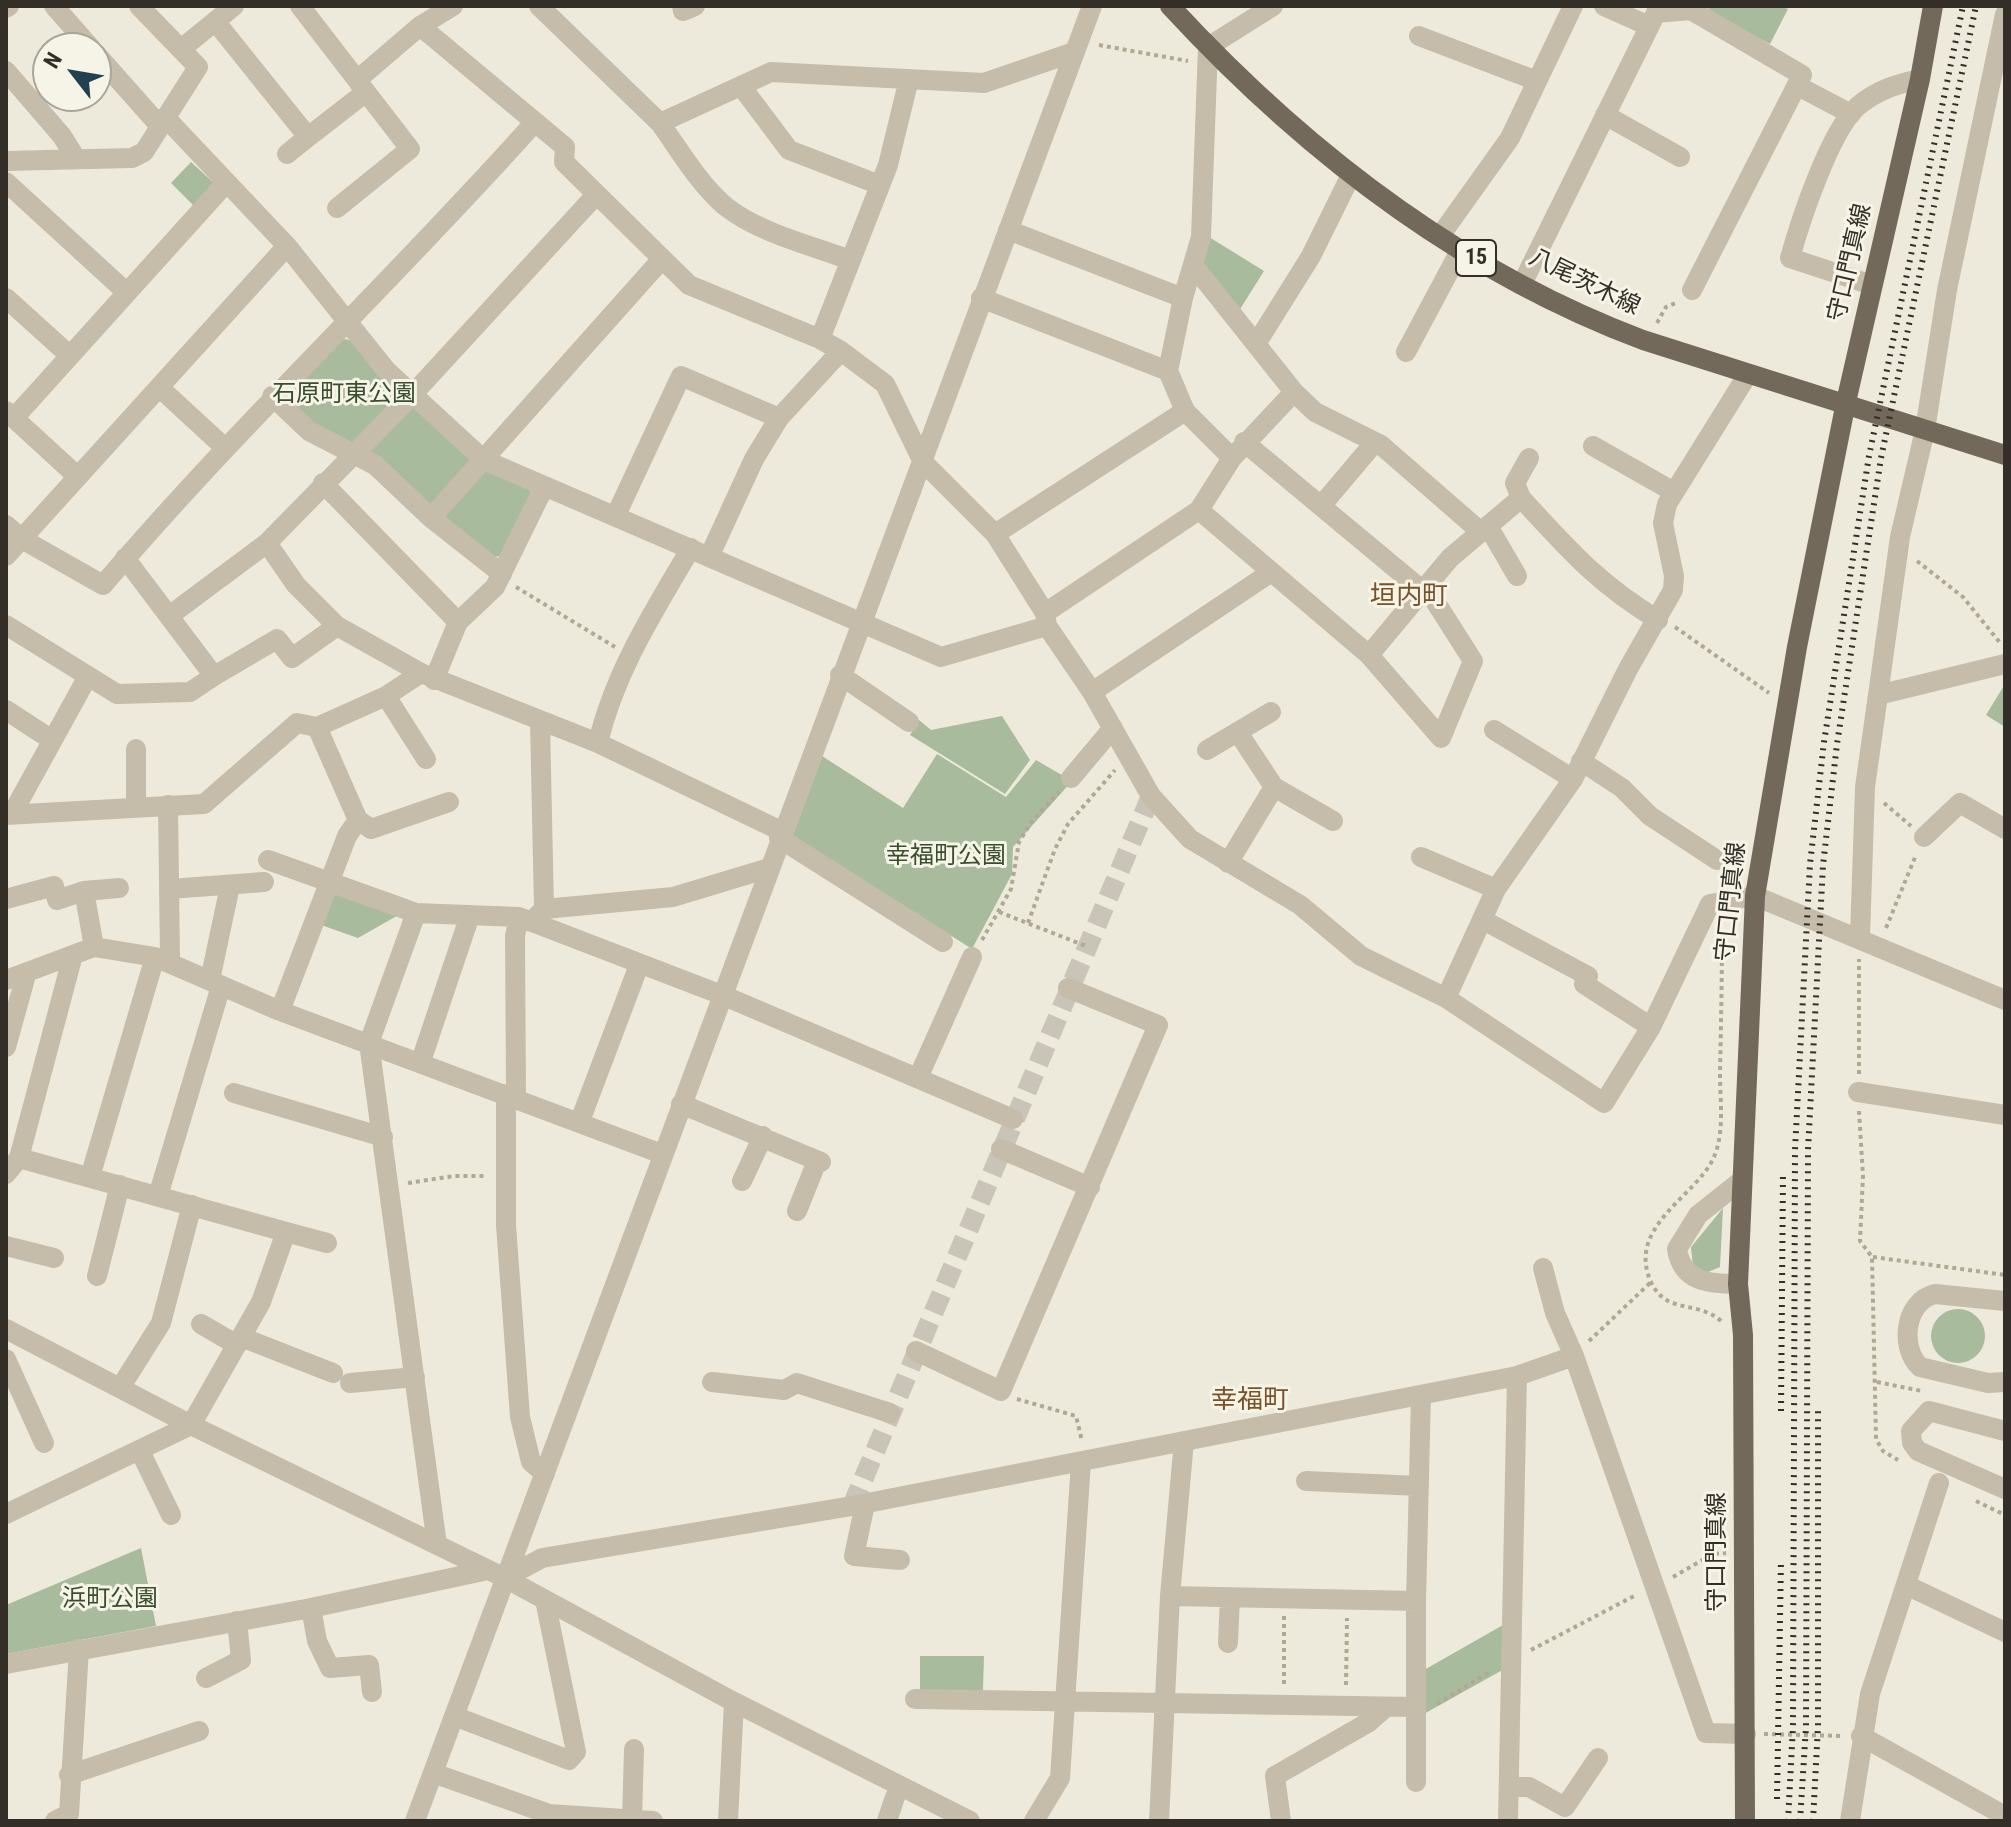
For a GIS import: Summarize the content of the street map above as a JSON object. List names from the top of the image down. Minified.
{"streets":{"main road":["15","守口門真線","八尾茨木線"]},"crossings":[["守口門真線","八尾茨木線"]],"districts":["垣内町","幸福町"],"parks":["石原町東公園","幸福町公園","浜町公園"],"north":"top left"}
